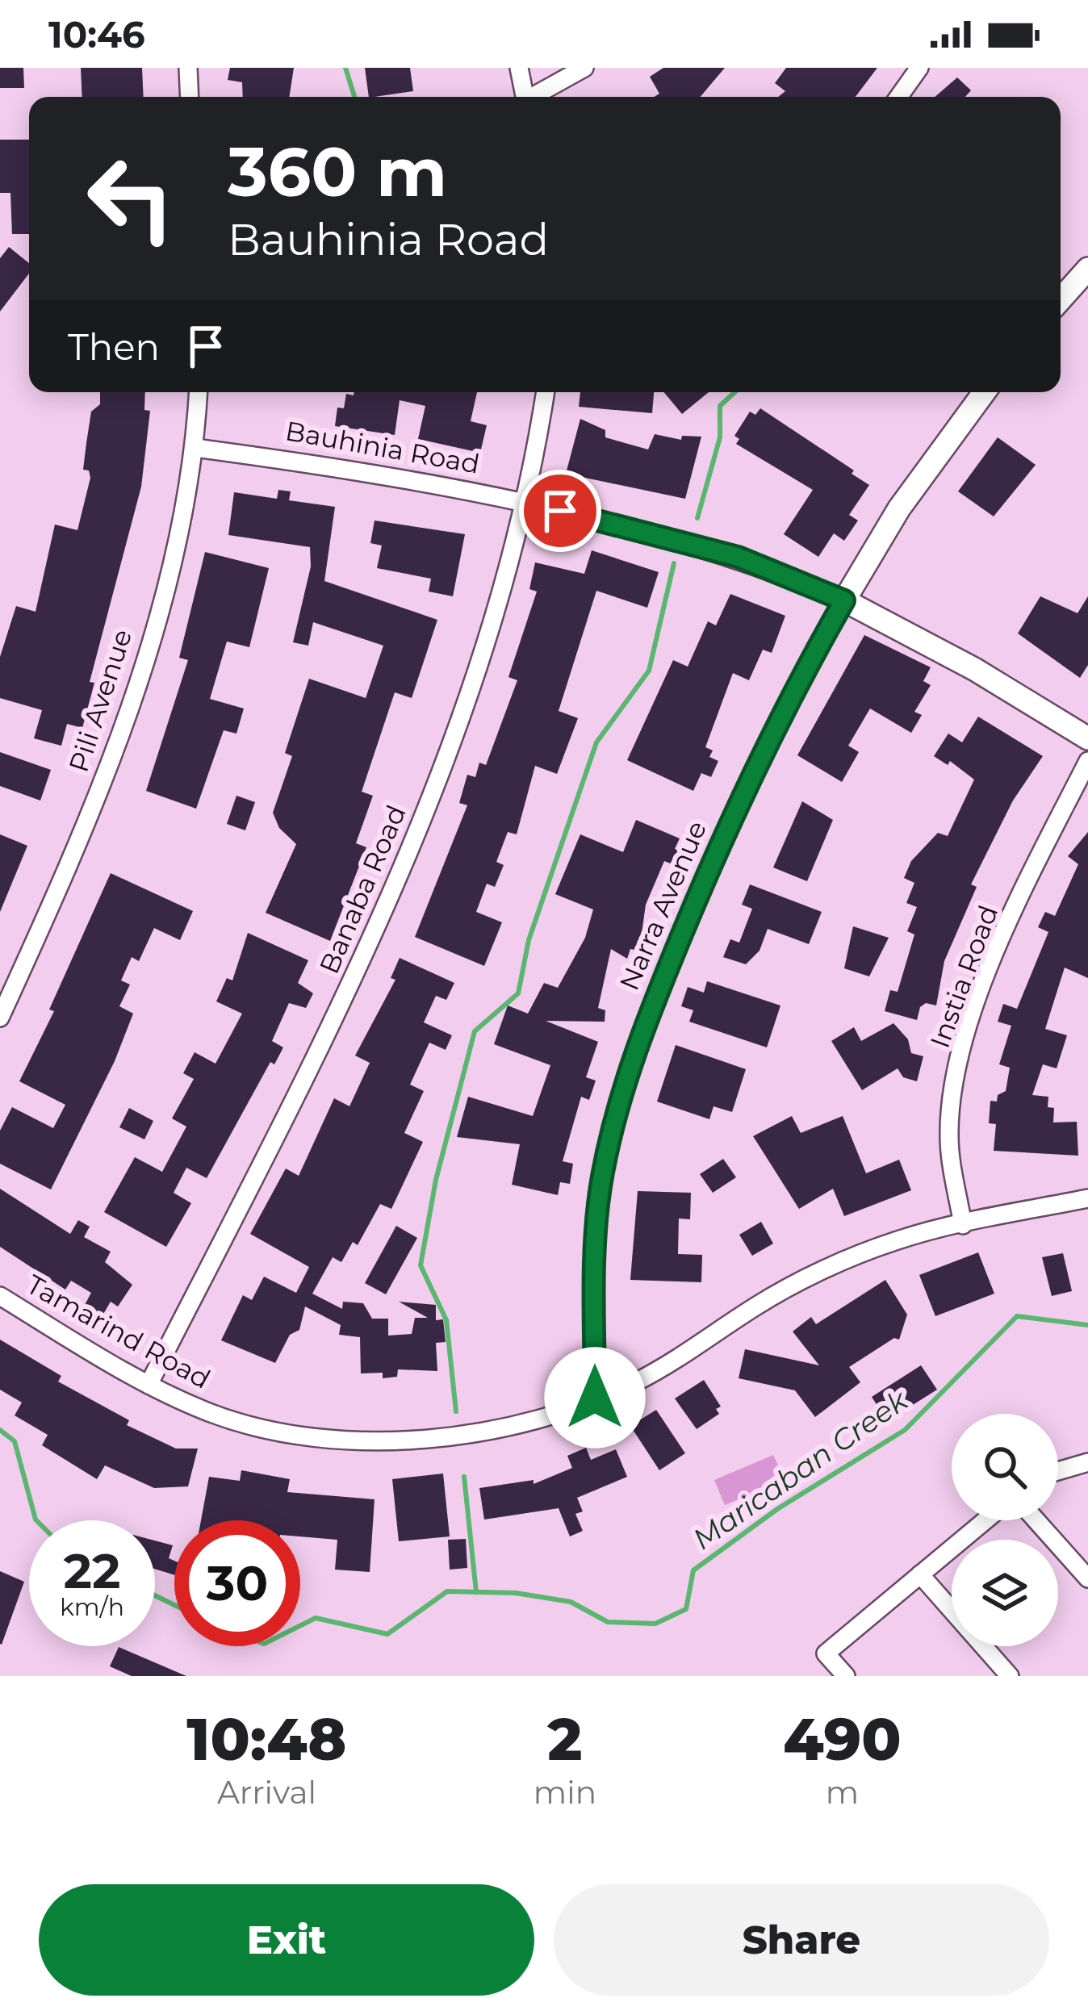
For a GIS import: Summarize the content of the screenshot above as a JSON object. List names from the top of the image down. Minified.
{"streets":{"street":["Bauhinia Road","Pili Avenue","Banaba Road","Narra Avenue","Instia Road","Tamarind Road"]},"crossings":[["Bauhinia Road","Pili Avenue"],["Bauhinia Road","Banaba Road"],["Bauhinia Road","Narra Avenue"],["Banaba Road","Tamarind Road"],["Narra Avenue","Tamarind Road"],["Instia Road","Tamarind Road"]],"water":["Maricaban Creek"],"page":{"status":"10:46","turn":["360 m","Bauhinia Road"],"then":"Then","speed":"22 km/h","limit":"30","eta":["10:48","Arrival","2","min","490","m"],"buttons":["Exit","Share"]}}
